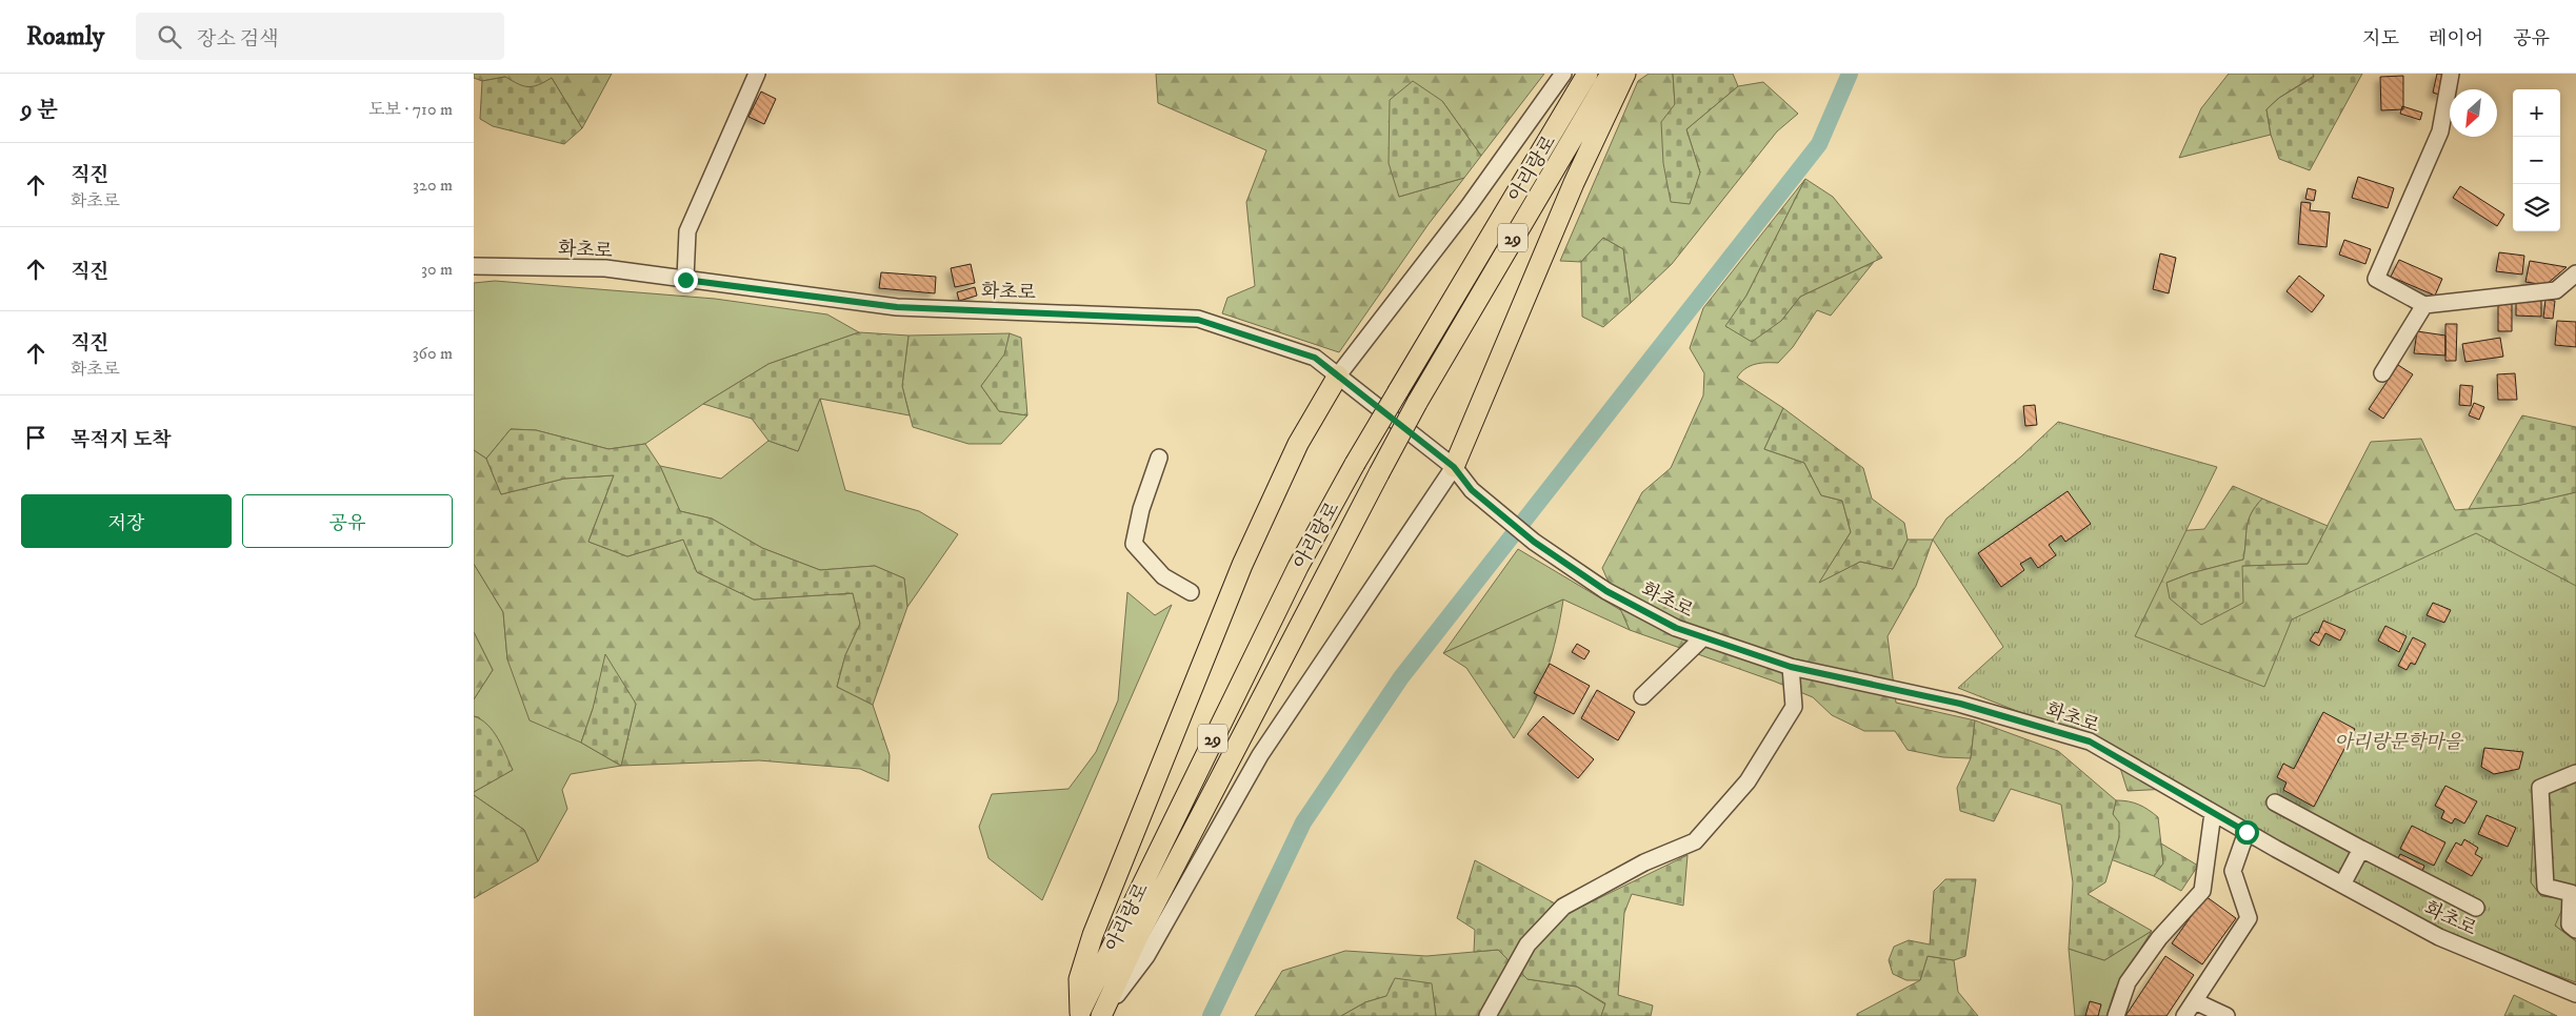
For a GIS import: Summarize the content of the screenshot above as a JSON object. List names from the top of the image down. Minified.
{"streets":{"main road":["아리랑로","29"],"street":["화초로"]},"parks":["아리랑문학마을"],"north":"bottom left","page":{"header":"Roamly","search":"장소 검색","nav":["지도","레이어","공유"],"heading":["9 분","도보 · 710 m"],"map_buttons":["+","−"],"list":[["직진","화초로","320 m"],["직진","30 m"],["직진","화초로","360 m"],"목적지 도착"],"buttons":["저장","공유"]}}
